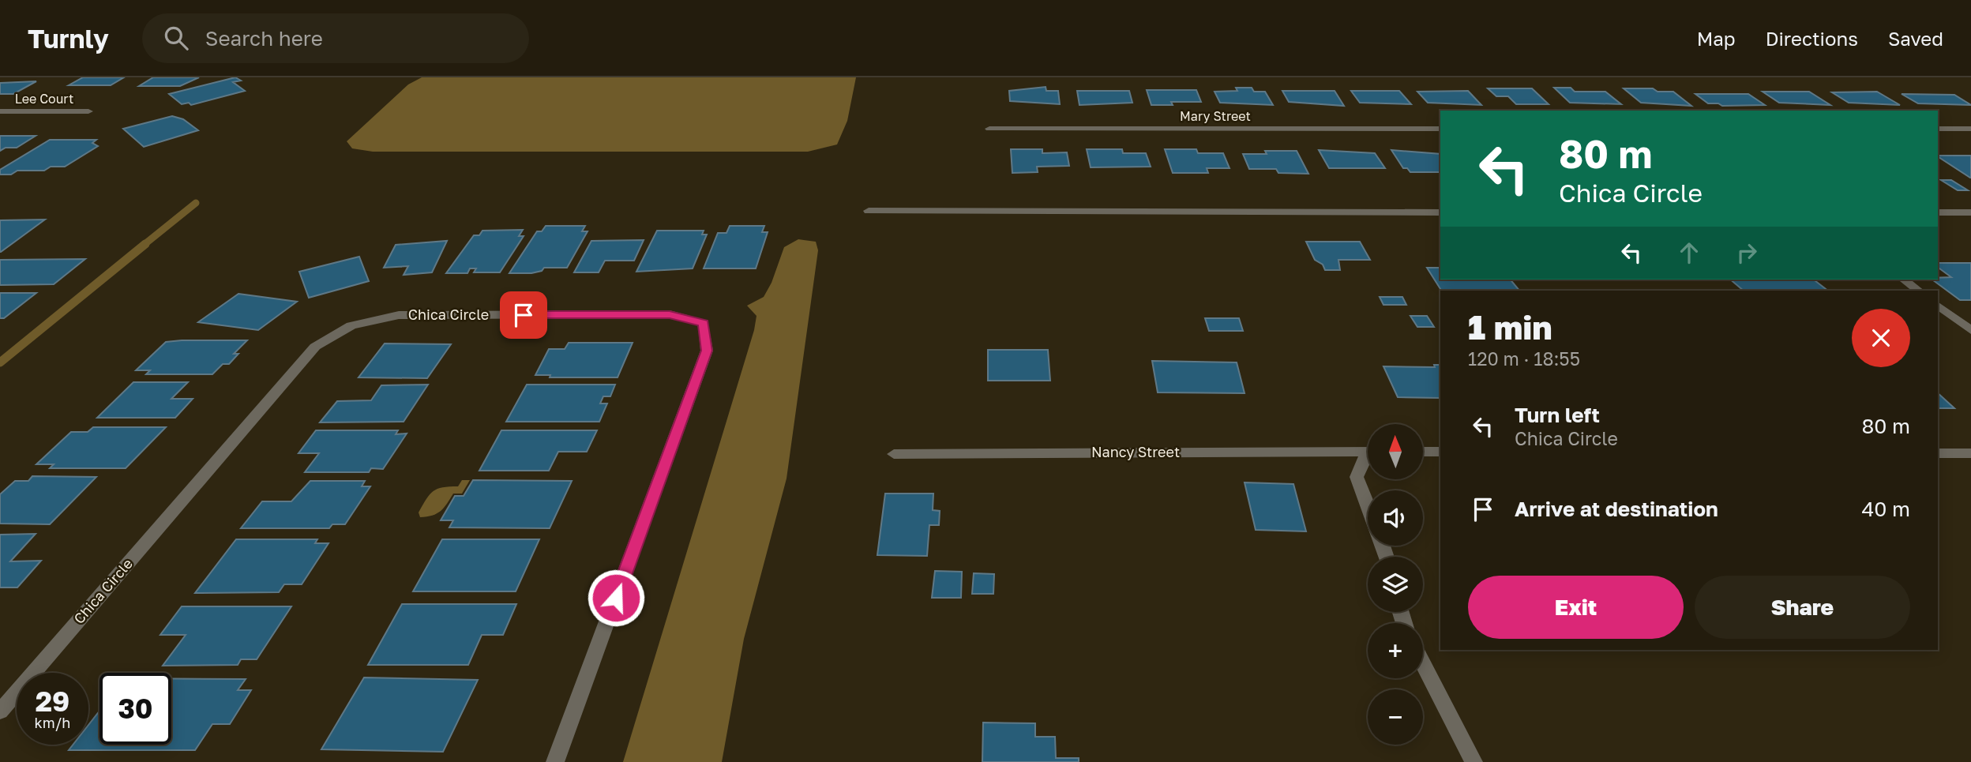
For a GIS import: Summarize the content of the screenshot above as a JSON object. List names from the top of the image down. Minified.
{"streets":{"street":["Lee Court","Mary Street","Chica Circle","Nancy Street"]},"north":"top","page":{"header":"Turnly","search":"Search here","nav":["Map","Directions","Saved"],"turn":["80 m","Chica Circle"],"heading":["1 min","120 m · 18:55"],"list":[{"name":"Turn left","note":"Chica Circle","value":"80 m"},{"name":"Arrive at destination","value":"40 m"}],"map_buttons":["+","−"],"buttons":["Exit","Share"],"speed":"29 km/h","limit":"30"}}
